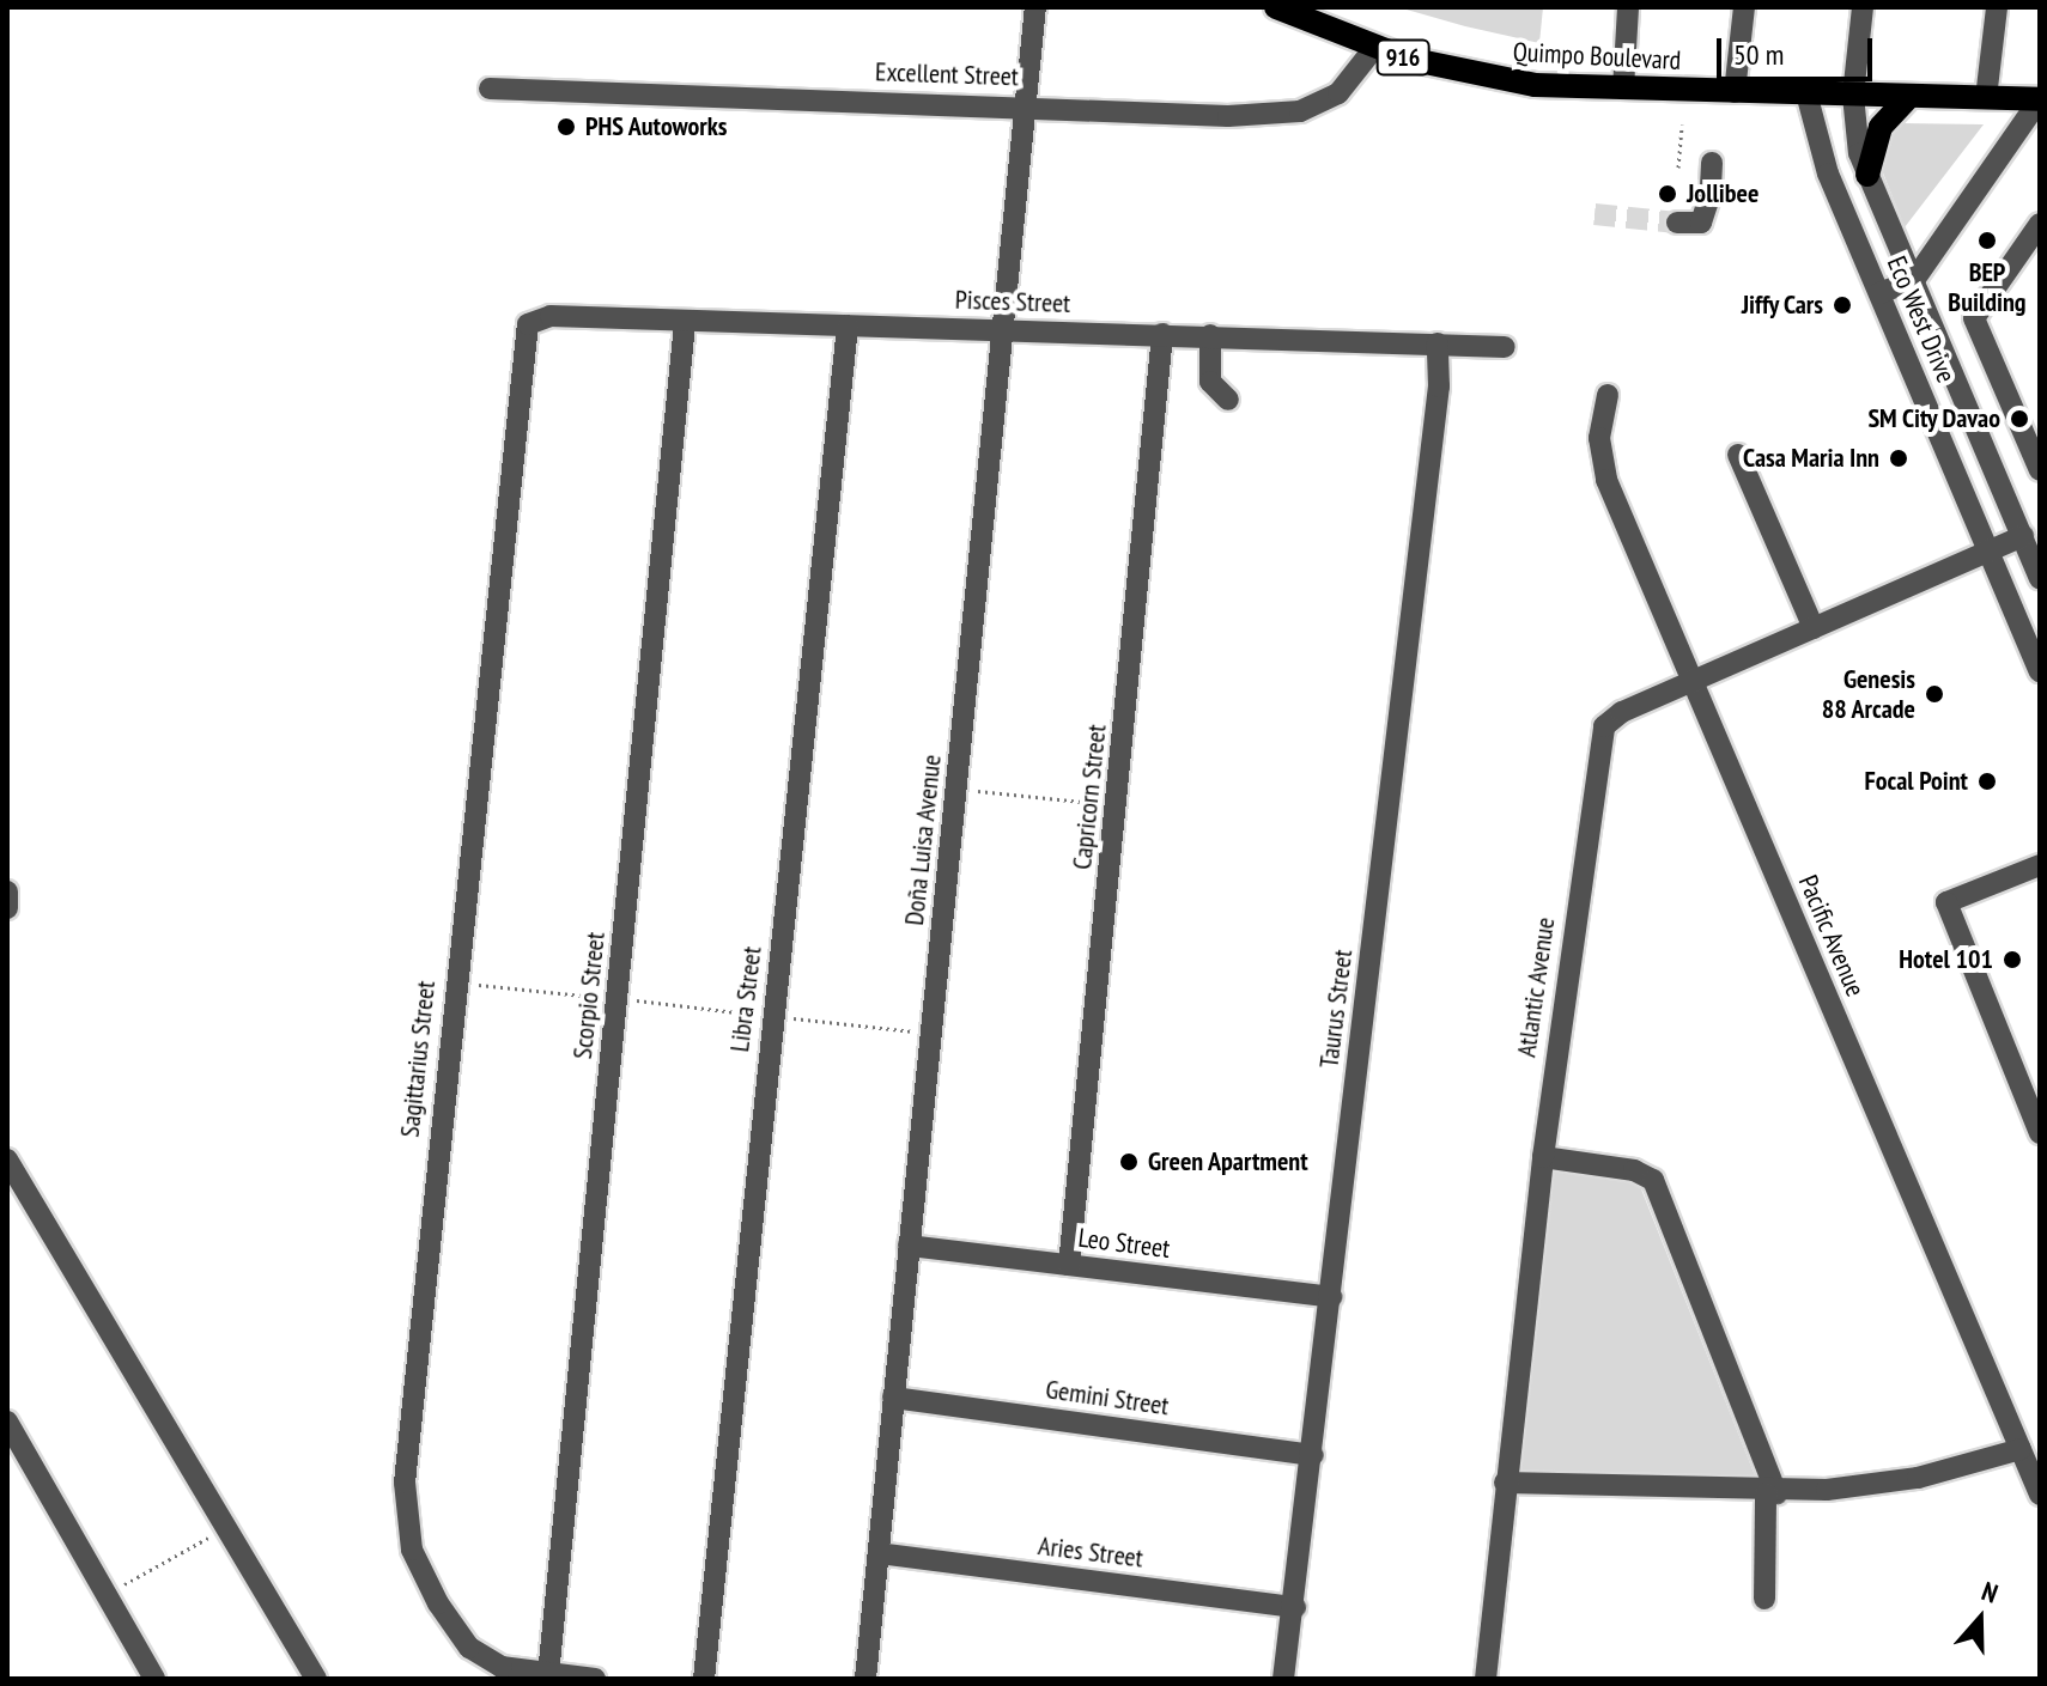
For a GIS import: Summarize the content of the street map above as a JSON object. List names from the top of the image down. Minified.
{"streets":{"main road":["Quimpo Boulevard","916"],"street":["Excellent Street","Pisces Street","Eco West Drive","Capricorn Street","Doña Luisa Avenue","Pacific Avenue","Atlantic Avenue","Scorpio Street","Libra Street","Taurus Street","Sagittarius Street","Leo Street","Gemini Street","Aries Street"]},"crossings":[["Quimpo Boulevard","Excellent Street"],["Quimpo Boulevard","Eco West Drive"],["Excellent Street","Doña Luisa Avenue"],["Pisces Street","Capricorn Street"],["Pisces Street","Doña Luisa Avenue"],["Pisces Street","Scorpio Street"],["Pisces Street","Libra Street"],["Pisces Street","Taurus Street"],["Pisces Street","Sagittarius Street"],["Eco West Drive","Atlantic Avenue"],["Capricorn Street","Leo Street"],["Doña Luisa Avenue","Leo Street"],["Doña Luisa Avenue","Gemini Street"],["Doña Luisa Avenue","Aries Street"],["Pacific Avenue","Atlantic Avenue"],["Scorpio Street","Sagittarius Street"],["Taurus Street","Leo Street"],["Taurus Street","Gemini Street"],["Taurus Street","Aries Street"]],"places":["PHS Autoworks","Jollibee","BEP Building","Jiffy Cars","SM City Davao","Casa Maria Inn","Genesis 88 Arcade","Focal Point","Hotel 101","Green Apartment"],"scale_bar":"50 m","north":"top"}
